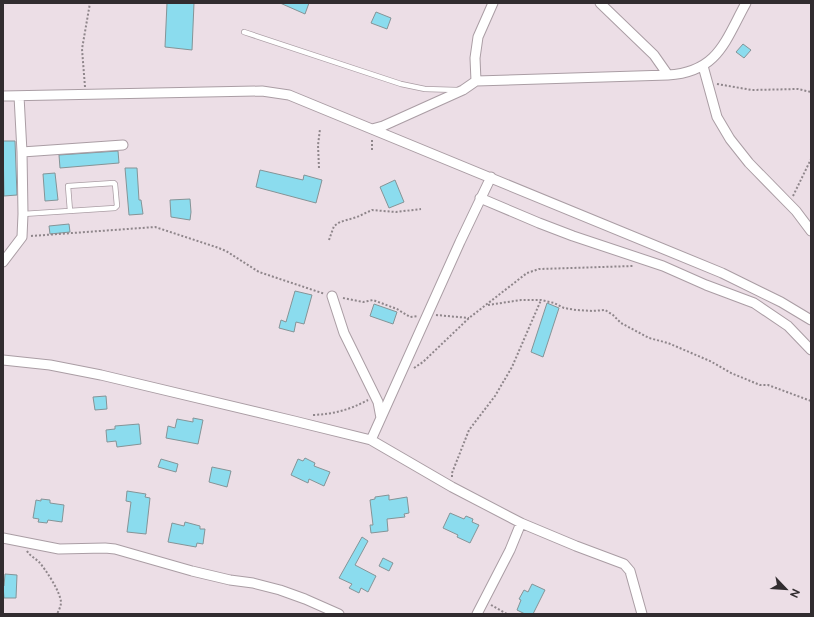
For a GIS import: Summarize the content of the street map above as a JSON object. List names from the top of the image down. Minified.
{"north":"bottom right"}
